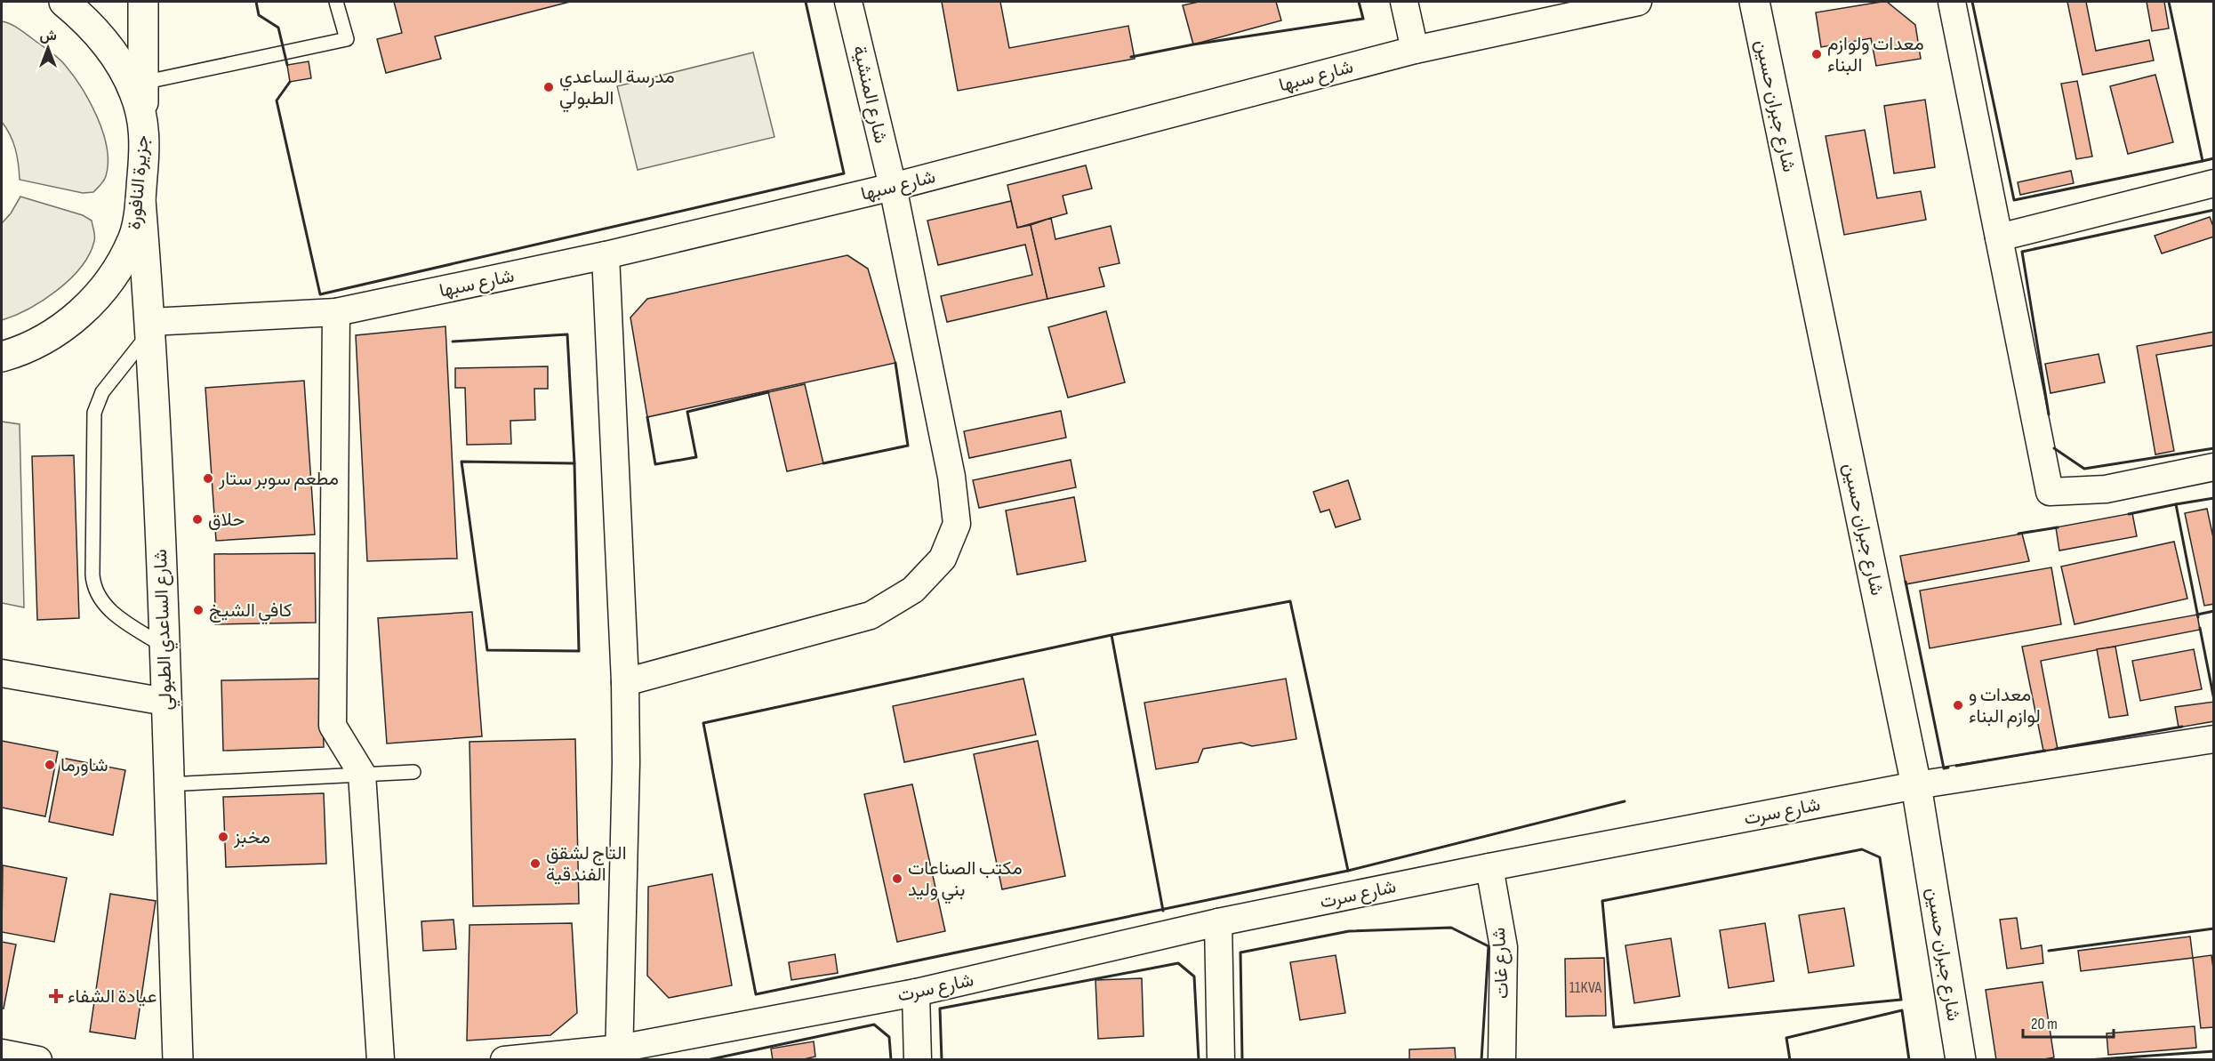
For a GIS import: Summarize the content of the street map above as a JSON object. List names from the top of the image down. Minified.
{"streets":{"main road":["شارع جبران حسين","جزيرة النافورة","شارع الساعدي الطبولي"],"street":["شارع سبها","شارع المنشية","شارع سرت","شارع غات"]},"crossings":[["شارع سبها","شارع المنشية"],["شارع سبها","شارع الساعدي الطبولي"],["شارع جبران حسين","شارع سرت"],["جزيرة النافورة","شارع الساعدي الطبولي"],["شارع سرت","شارع غات"]],"places":{"other":["معدات ولوازم البناء","مدرسة الساعدي الطبولي","مطعم سوبر ستار","حلاق","كافي الشيخ","معدات و لوازم البناء","شاورما","مخبز","التاج لشقق الفندقية","مكتب الصناعات بني وليد"],"health":["عيادة الشفاء"]},"house_numbers":["11KVA"],"scale_bar":"20 m","north":"top"}
